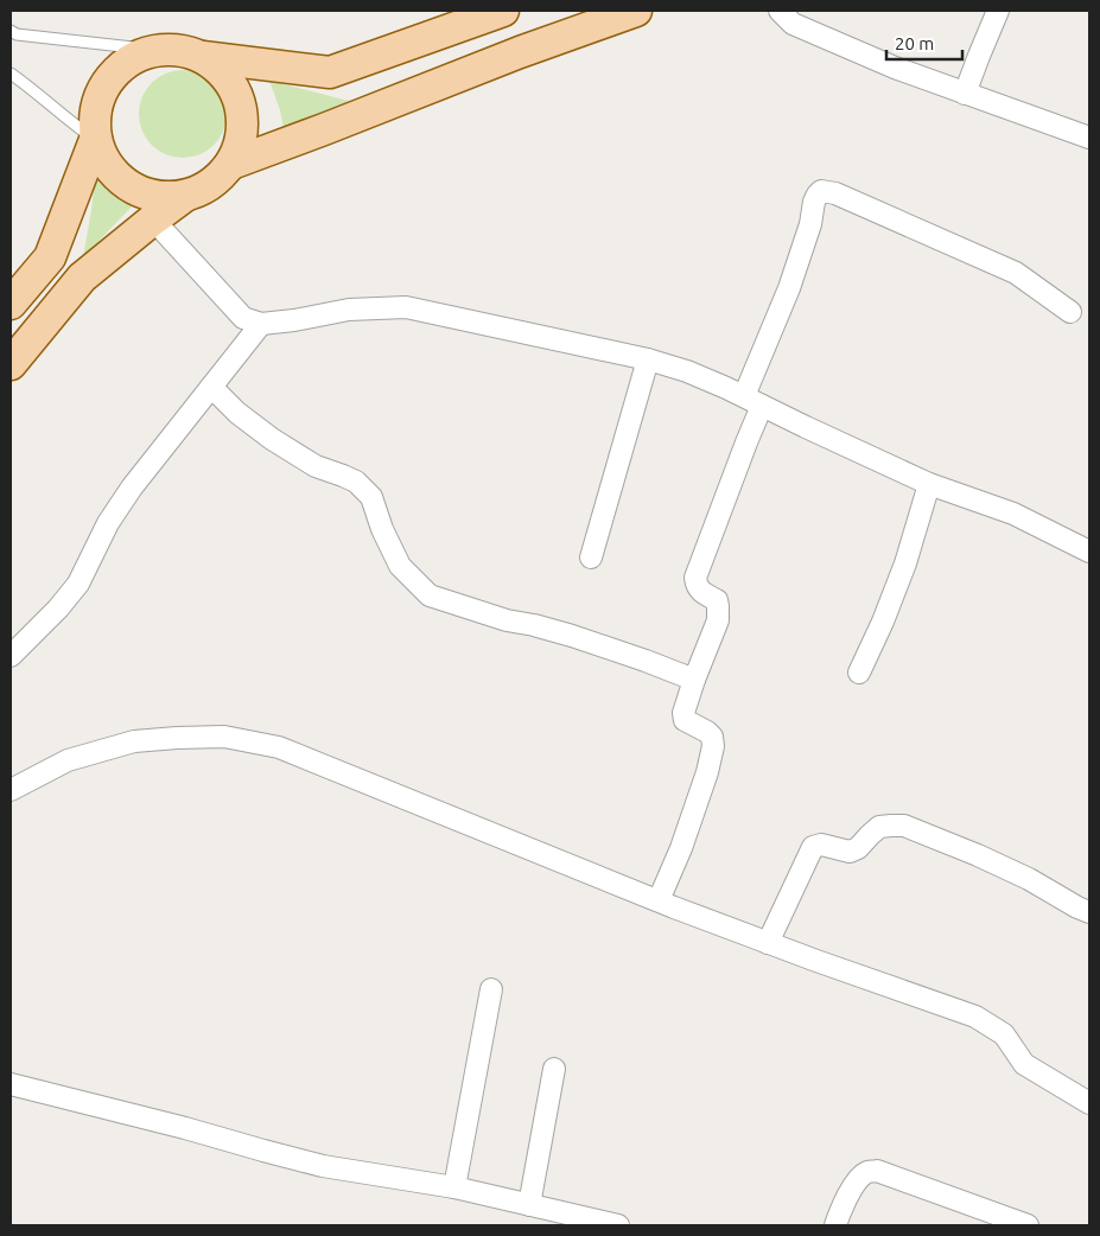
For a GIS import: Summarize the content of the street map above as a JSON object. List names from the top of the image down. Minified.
{"scale_bar":"20 m"}
